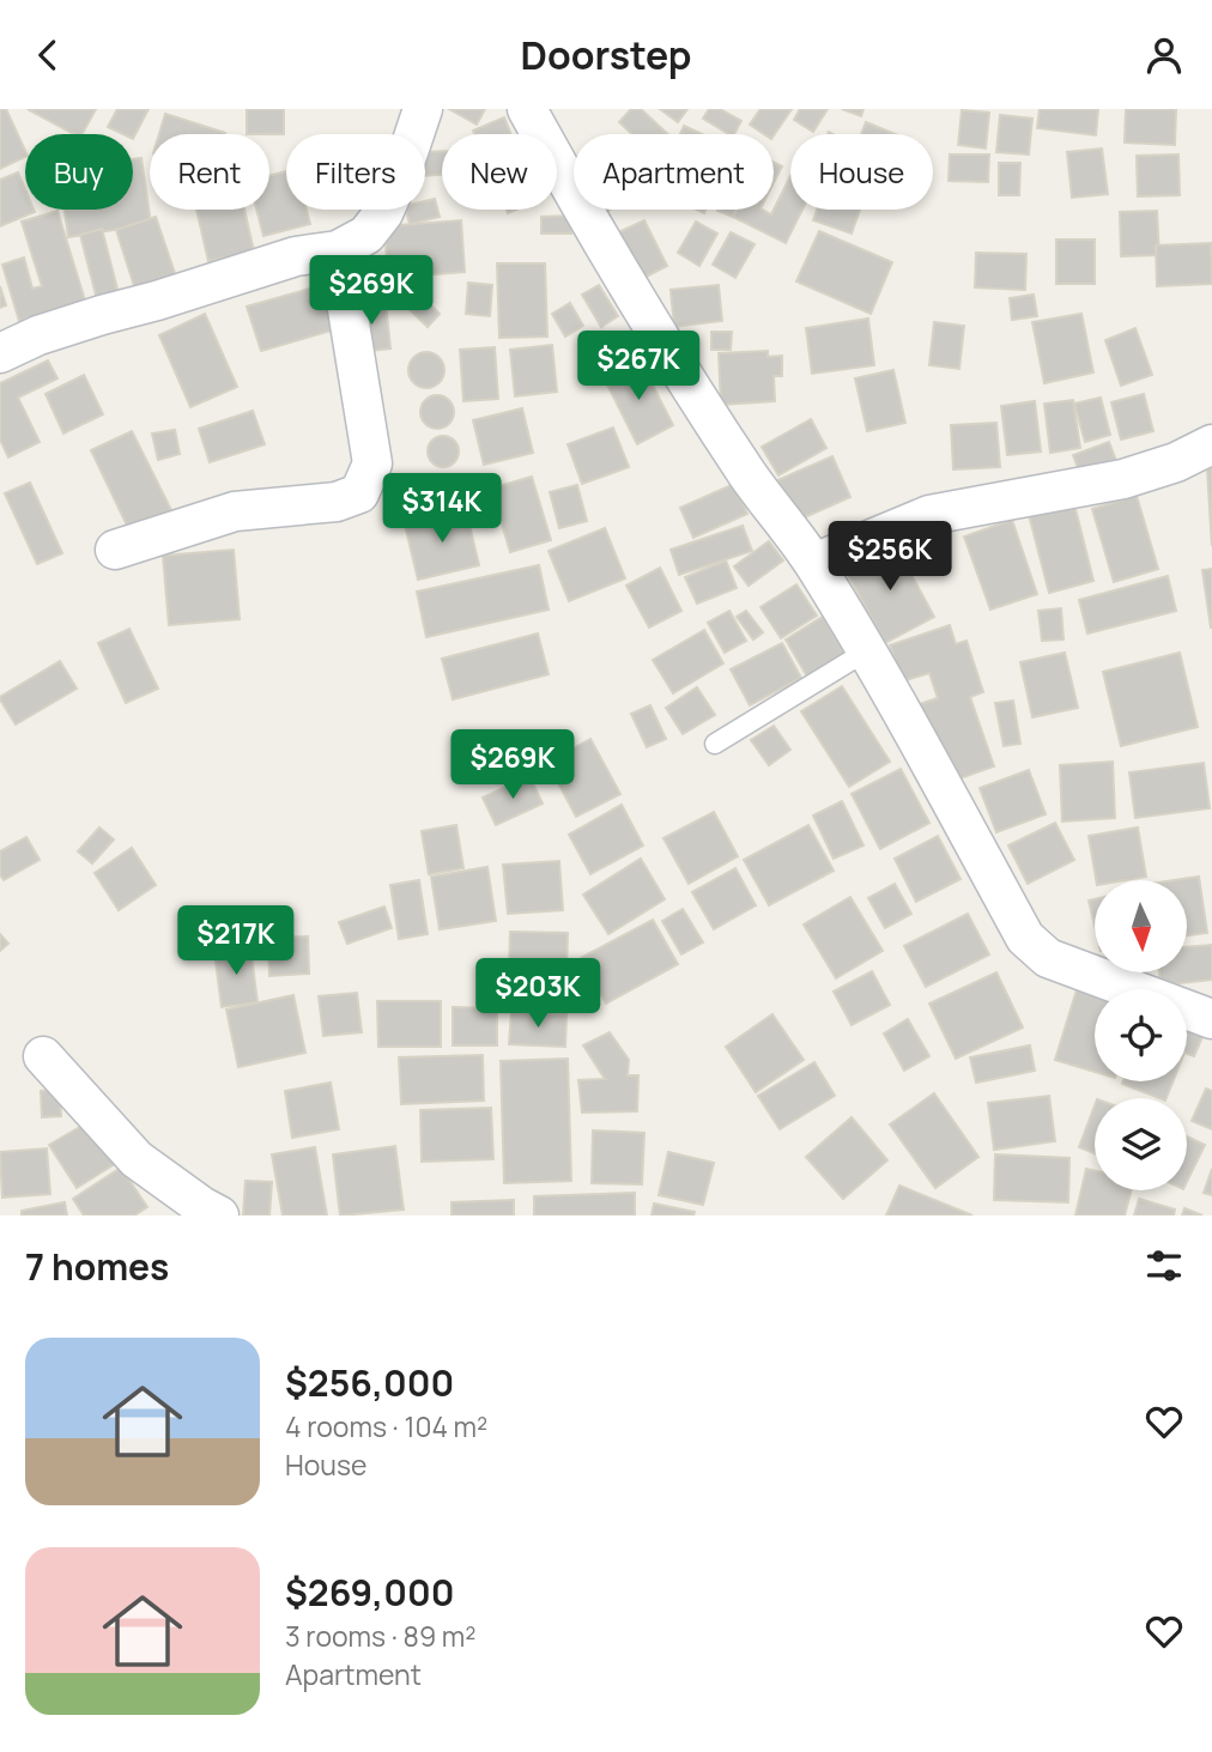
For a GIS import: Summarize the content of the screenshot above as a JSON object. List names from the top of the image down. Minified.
{"north":"bottom","page":{"header":"Doorstep","chip":["Buy","Rent","Filters","New","Apartment","House"],"price":["$269K","$267K","$314K","$256K","$269K","$217K","$203K"],"heading":"7 homes","list":[{"name":"$256,000","note":"4 rooms · 104 m² · House"},{"name":"$269,000","note":"3 rooms · 89 m² · Apartment"}]}}
